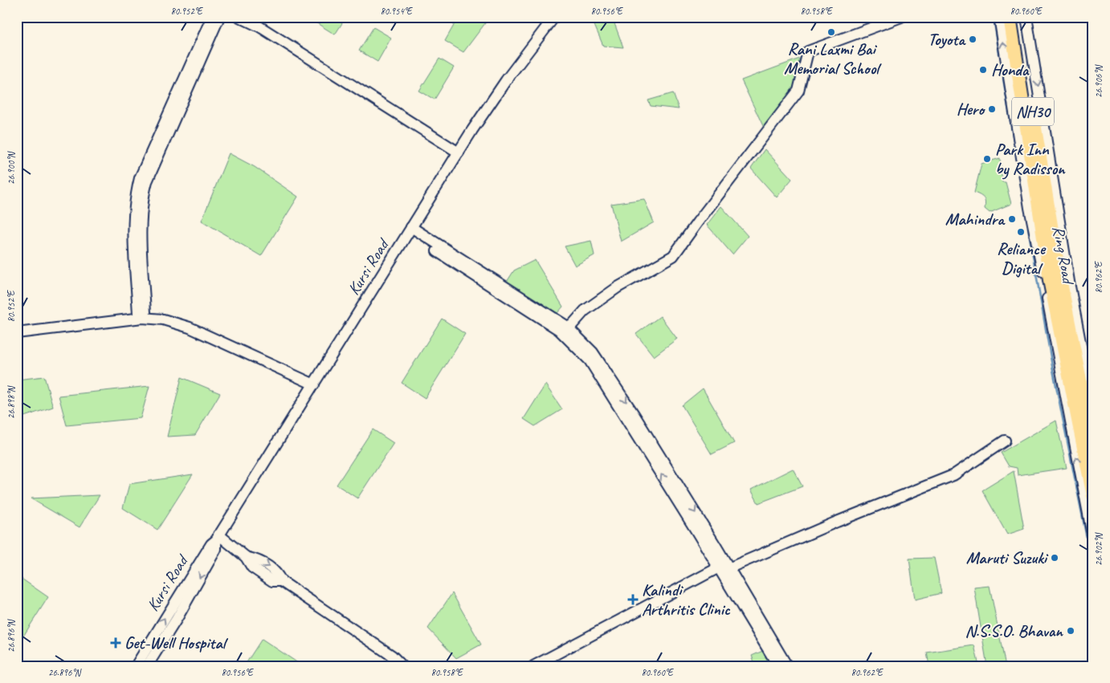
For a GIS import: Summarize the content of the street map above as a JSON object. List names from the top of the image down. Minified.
{"streets":{"highway":["NH30","Ring Road"],"street":["Kursi Road"]},"places":{"other":["Rani Laxmi Bai Memorial School","Toyota","Honda","Hero","Park Inn by Radisson","Mahindra","Reliance Digital","Maruti Suzuki","N.S.S.O. Bhavan"],"health":["Kalindi Arthritis Clinic","Get-Well Hospital"]},"coordinates":["80.952°E","80.954°E","80.956°E","80.958°E","80.960°E","26.906°N","26.900°N","80.962°E","26.898°N","26.902°N","26.896°N"]}
